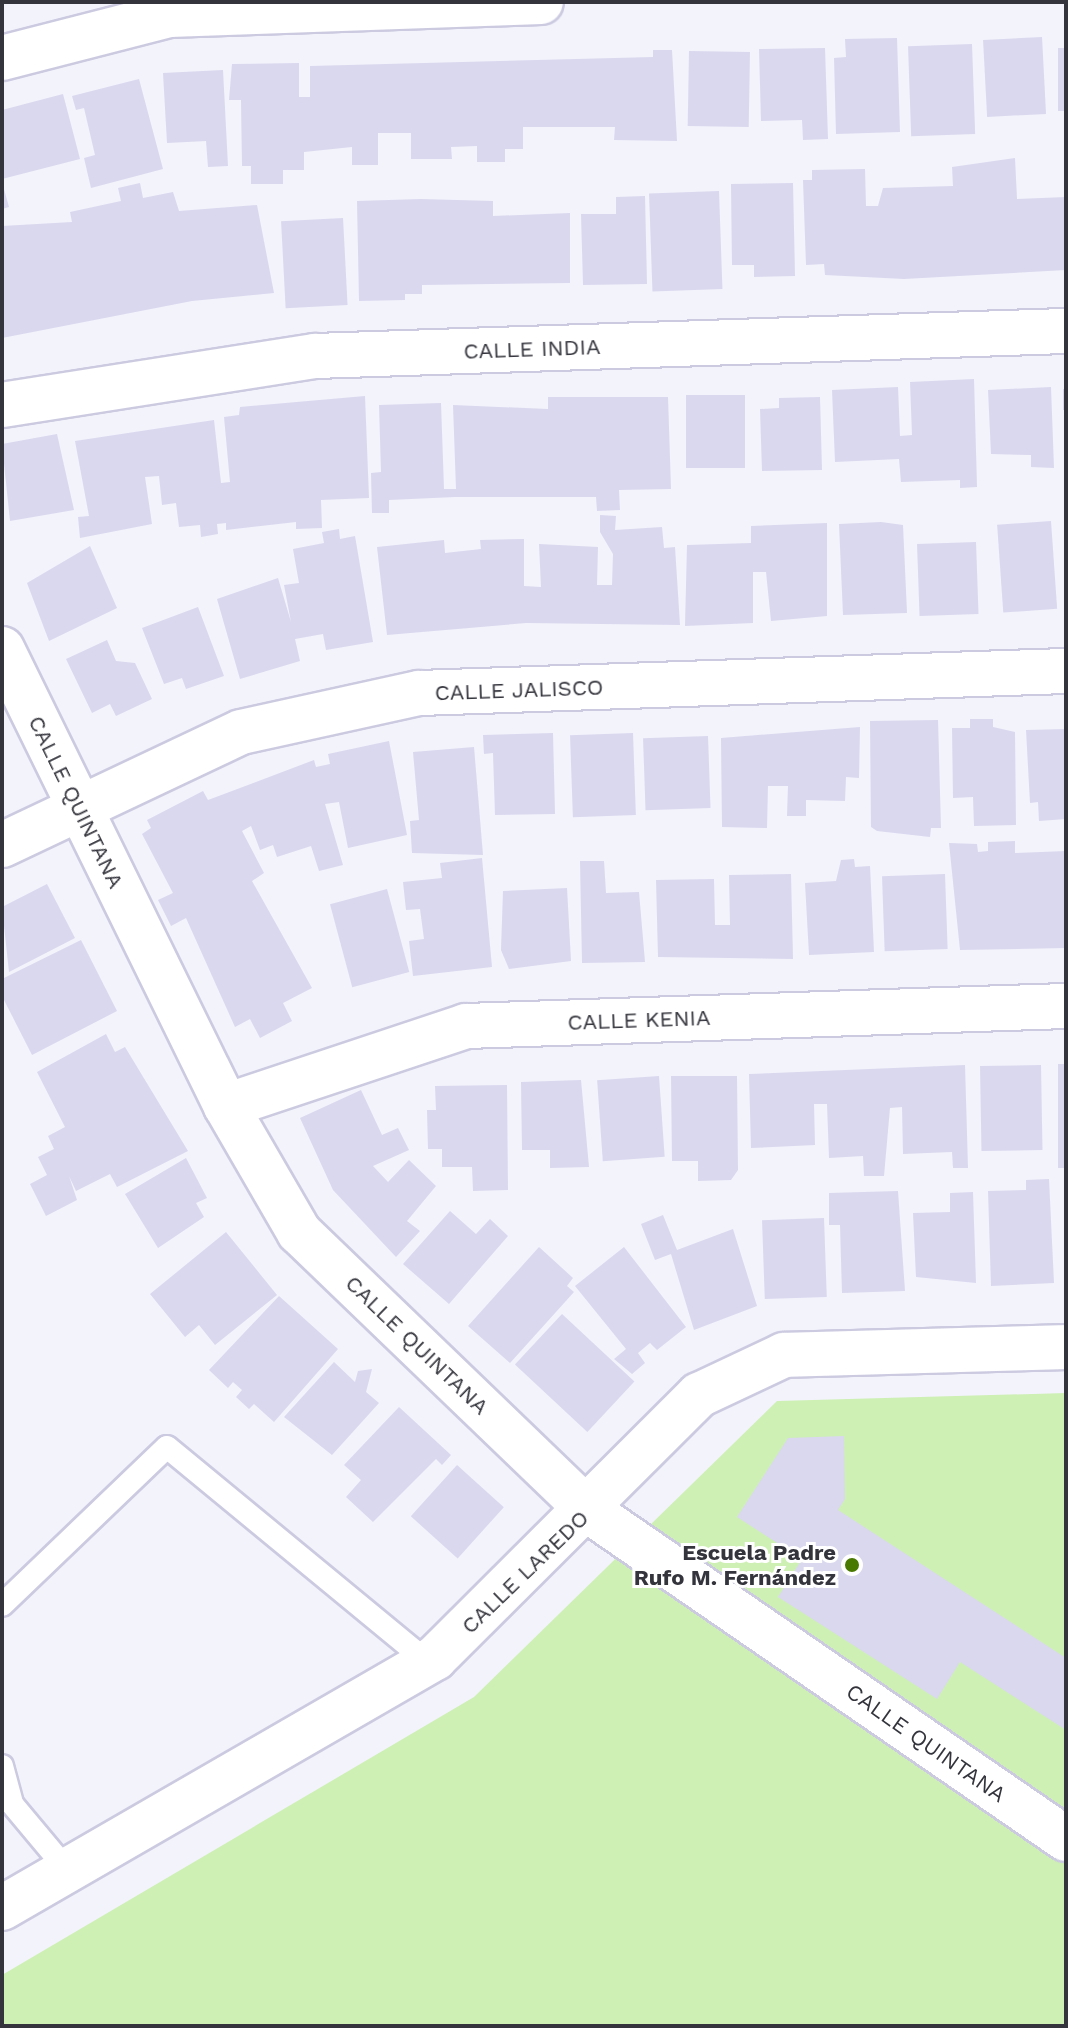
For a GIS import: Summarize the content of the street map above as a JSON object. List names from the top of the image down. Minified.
{"streets":{"street":["CALLE INDIA","CALLE JALISCO","CALLE QUINTANA","CALLE KENIA","CALLE LAREDO"]},"crossings":[["CALLE JALISCO","CALLE QUINTANA"],["CALLE QUINTANA","CALLE KENIA"],["CALLE QUINTANA","CALLE LAREDO"]],"places":["Escuela Padre Rufo M. Fernández"]}
